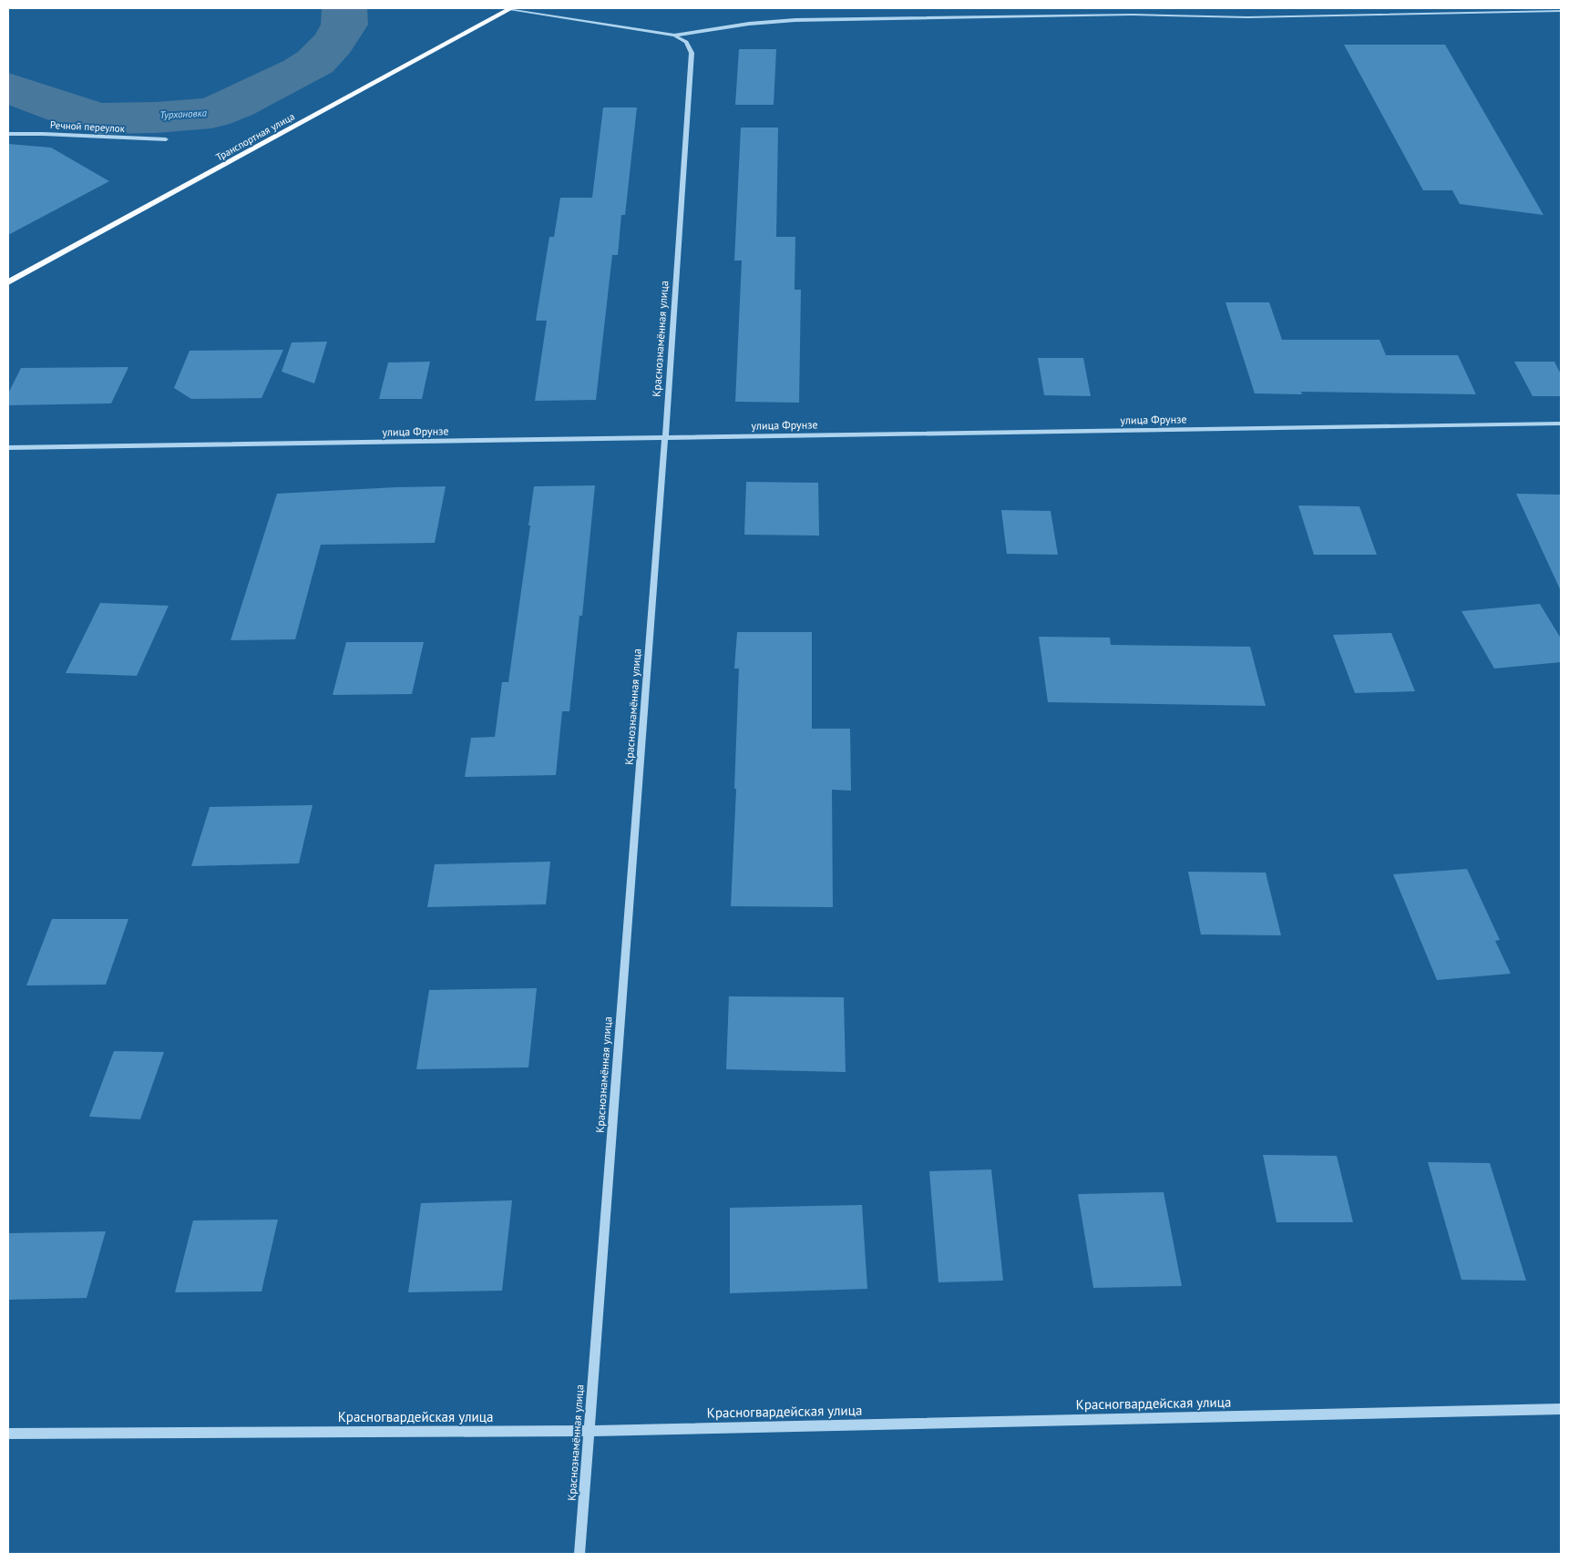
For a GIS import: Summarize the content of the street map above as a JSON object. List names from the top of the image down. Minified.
{"streets":{"main road":["Транспортная улица"],"street":["Речной переулок","Краснознамённая улица","улица Фрунзе","Красногвардейская улица"]},"crossings":[["Краснознамённая улица","улица Фрунзе"],["Краснознамённая улица","Красногвардейская улица"]],"water":["Турхановка"]}
